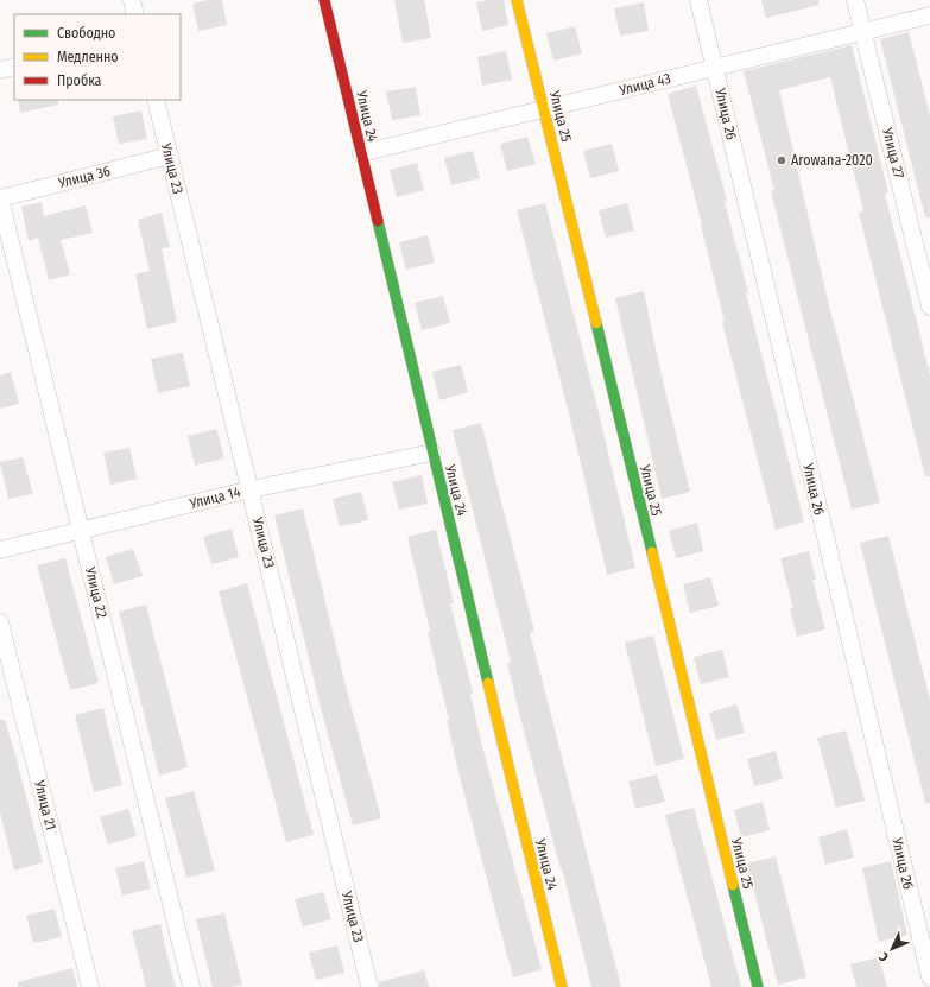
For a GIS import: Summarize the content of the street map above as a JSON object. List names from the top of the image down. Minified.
{"streets":{"street":["Улица 43","Улица 26","Улица 24","Улица 25","Улица 27","Улица 23","Улица 36","Улица 14","Улица 22","Улица 21"]},"crossings":[["Улица 43","Улица 26"],["Улица 43","Улица 24"],["Улица 43","Улица 25"],["Улица 43","Улица 27"],["Улица 24","Улица 14"],["Улица 23","Улица 36"],["Улица 23","Улица 14"],["Улица 36","Улица 22"],["Улица 14","Улица 22"]],"places":["Arowana-2020"],"legend":["Свободно","Медленно","Пробка"],"north":"bottom left"}
